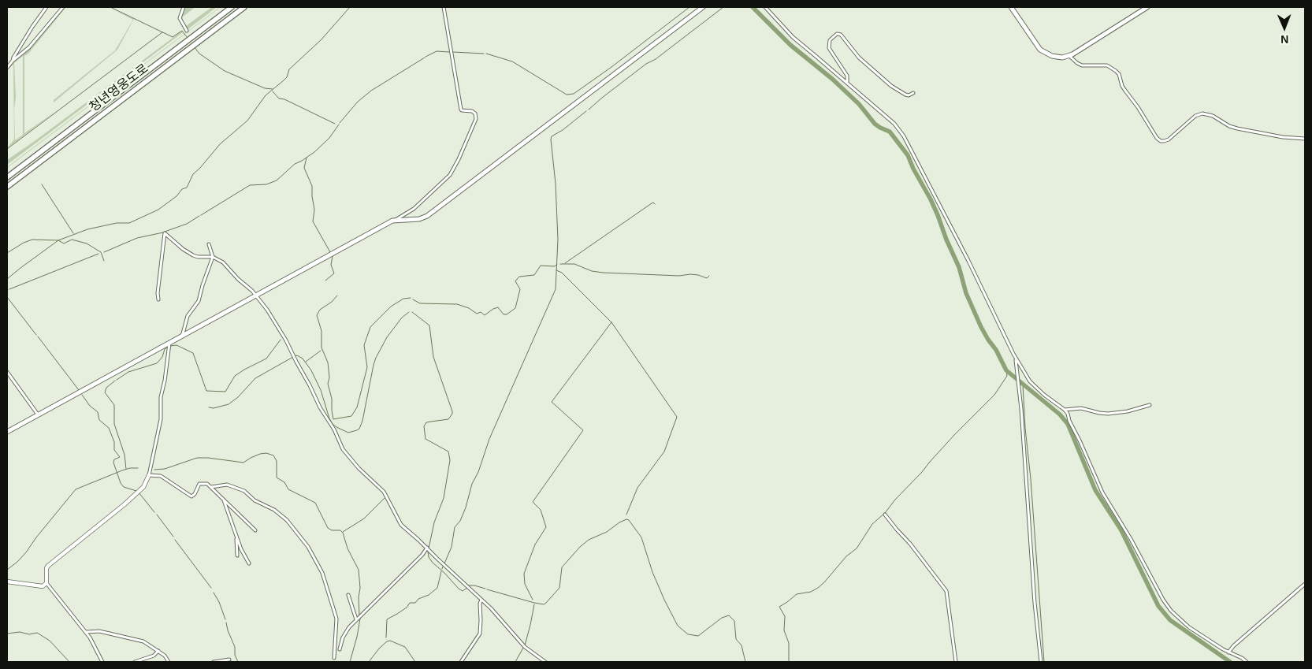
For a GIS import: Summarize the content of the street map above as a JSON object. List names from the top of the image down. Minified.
{"streets":{"highway":["청년영웅도로"]},"north":"bottom"}
